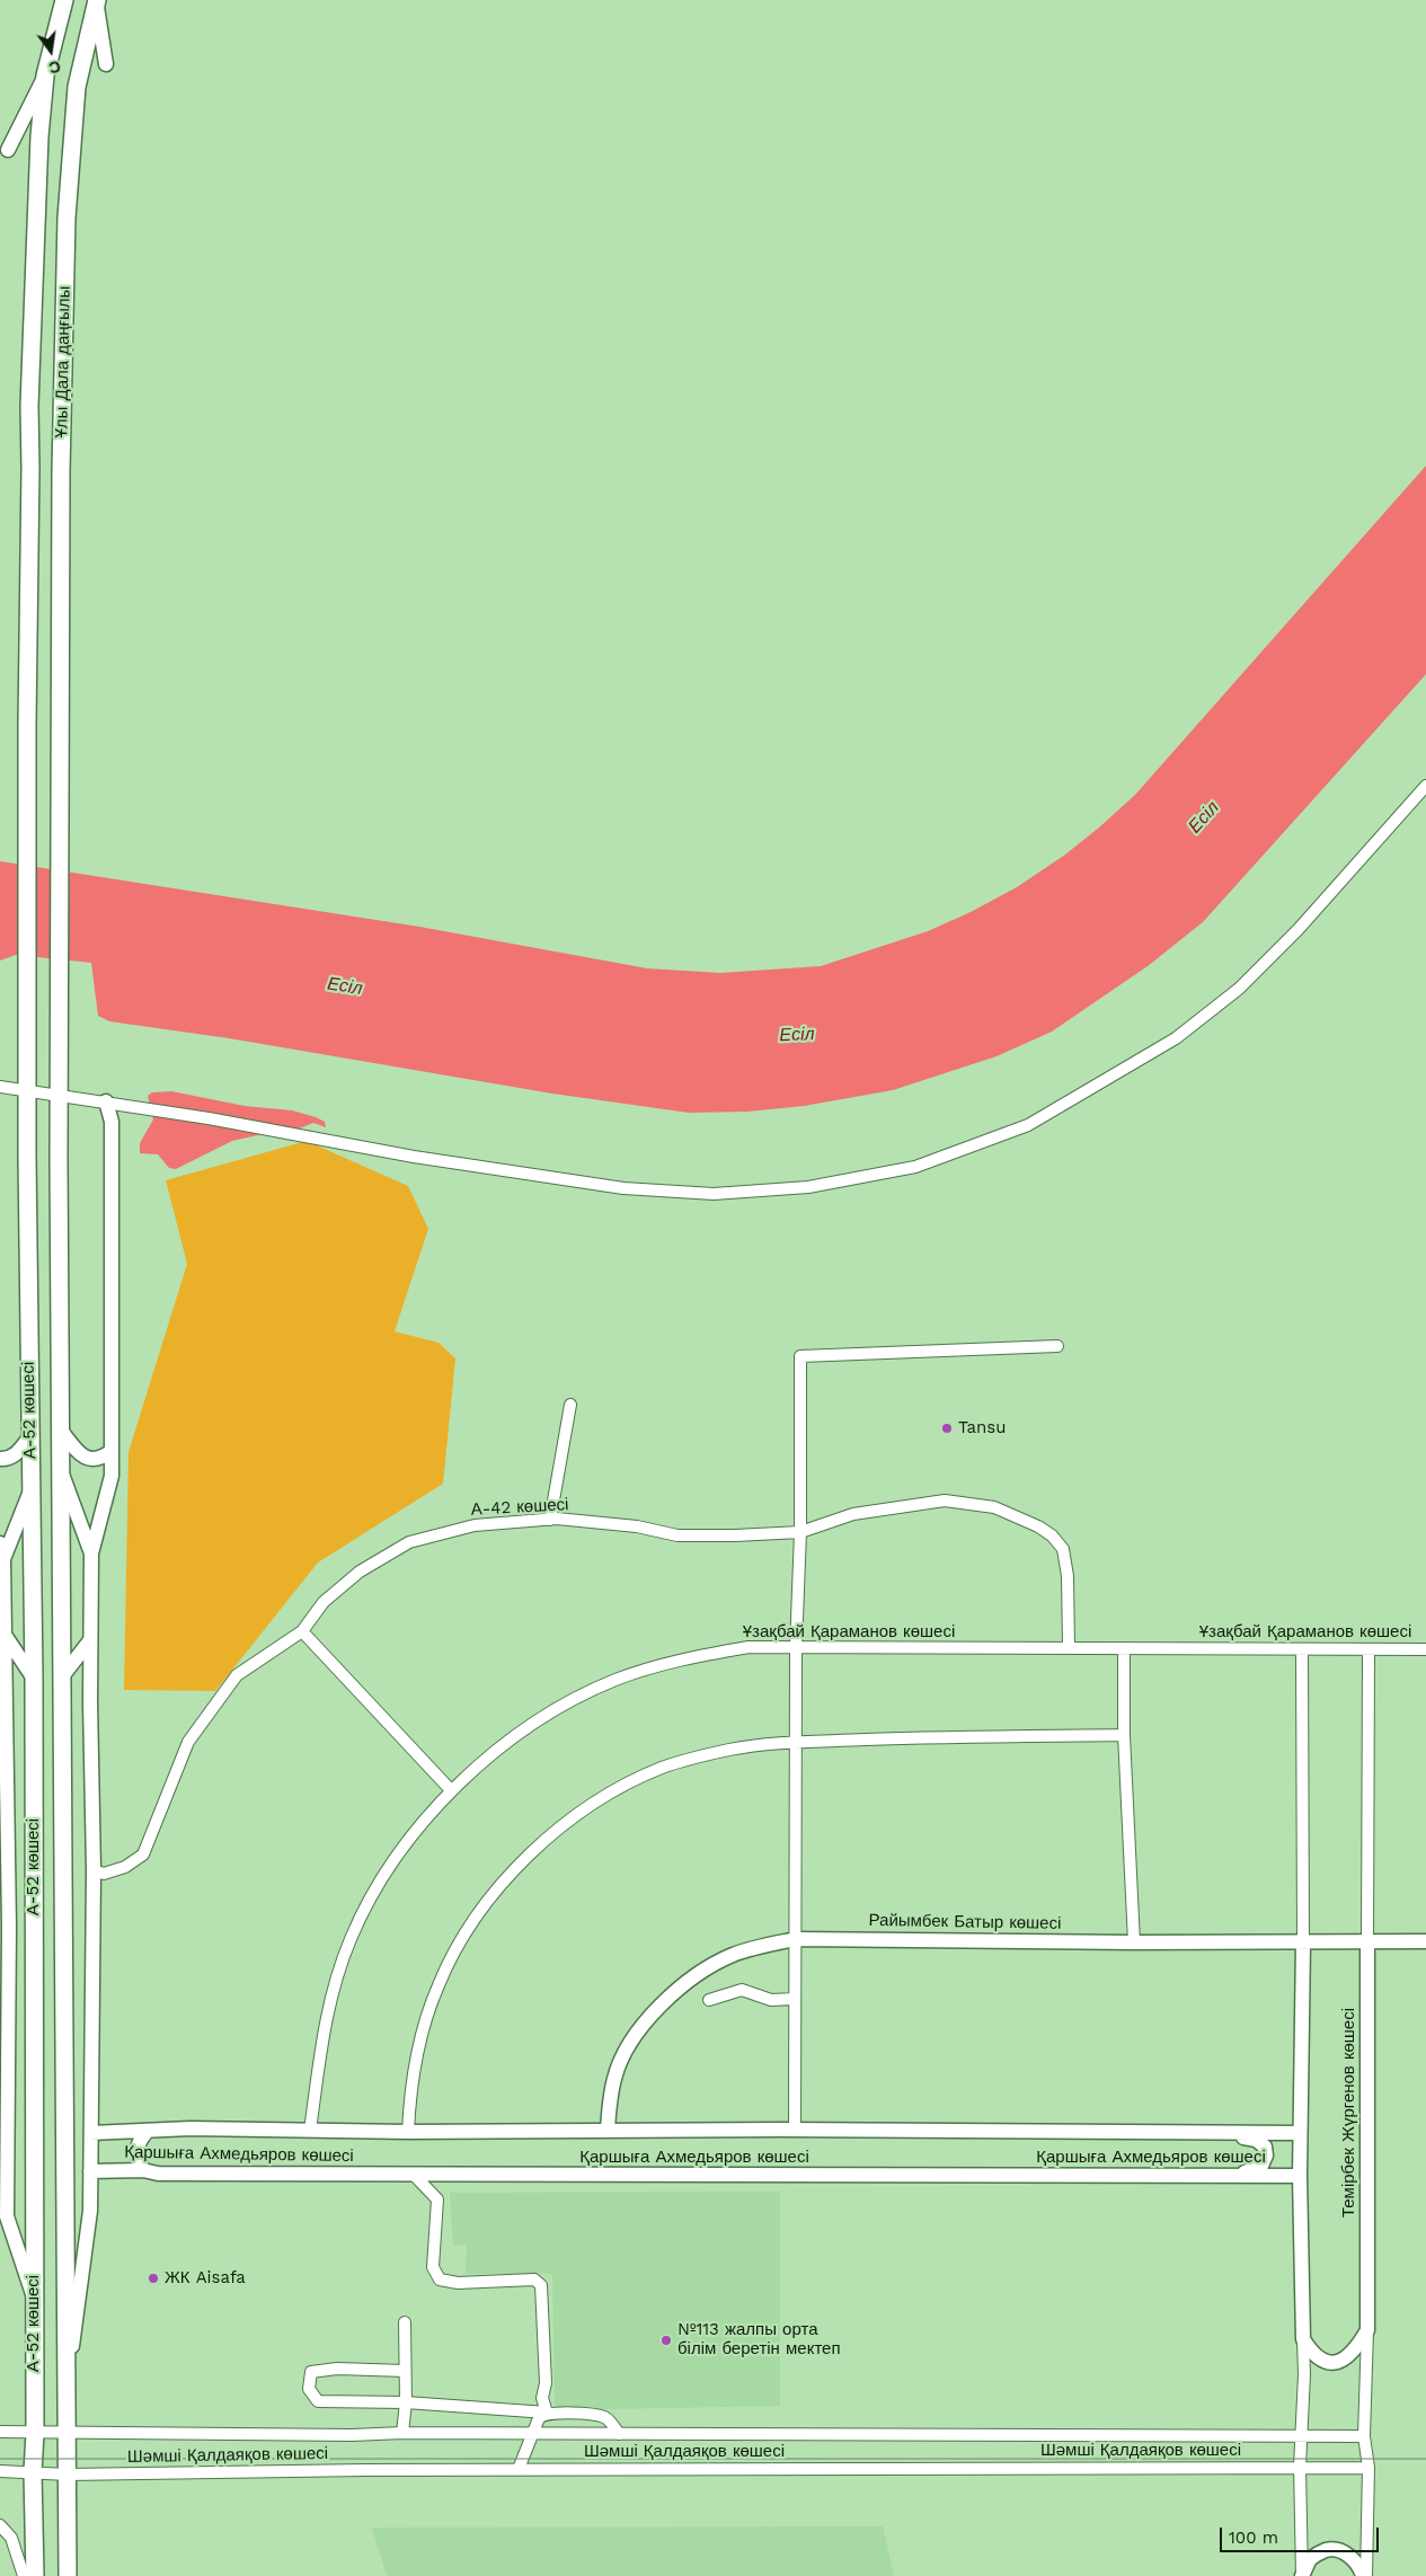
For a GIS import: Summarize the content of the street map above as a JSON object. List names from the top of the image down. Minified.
{"streets":{"main road":["Ұлы Дала даңғылы","А-52 көшесі"],"street":["А-42 көшесі","Ұзақбай Қараманов көшесі","Райымбек Батыр көшесі","Темірбек Жүргенов көшесі","Қаршыға Ахмедьяров көшесі","Шәмші Қалдаяқов көшесі"]},"crossings":[["Ұлы Дала даңғылы","А-52 көшесі"],["А-52 көшесі","Шәмші Қалдаяқов көшесі"],["А-42 көшесі","Ұзақбай Қараманов көшесі"],["Ұзақбай Қараманов көшесі","Темірбек Жүргенов көшесі"],["Ұзақбай Қараманов көшесі","Қаршыға Ахмедьяров көшесі"],["Райымбек Батыр көшесі","Темірбек Жүргенов көшесі"],["Райымбек Батыр көшесі","Қаршыға Ахмедьяров көшесі"],["Темірбек Жүргенов көшесі","Шәмші Қалдаяқов көшесі"]],"water":["Есіл"],"places":["Tansu","ЖК Aisafa","№113 жалпы орта білім беретін мектеп"],"scale_bar":"100 m","north":"bottom"}
